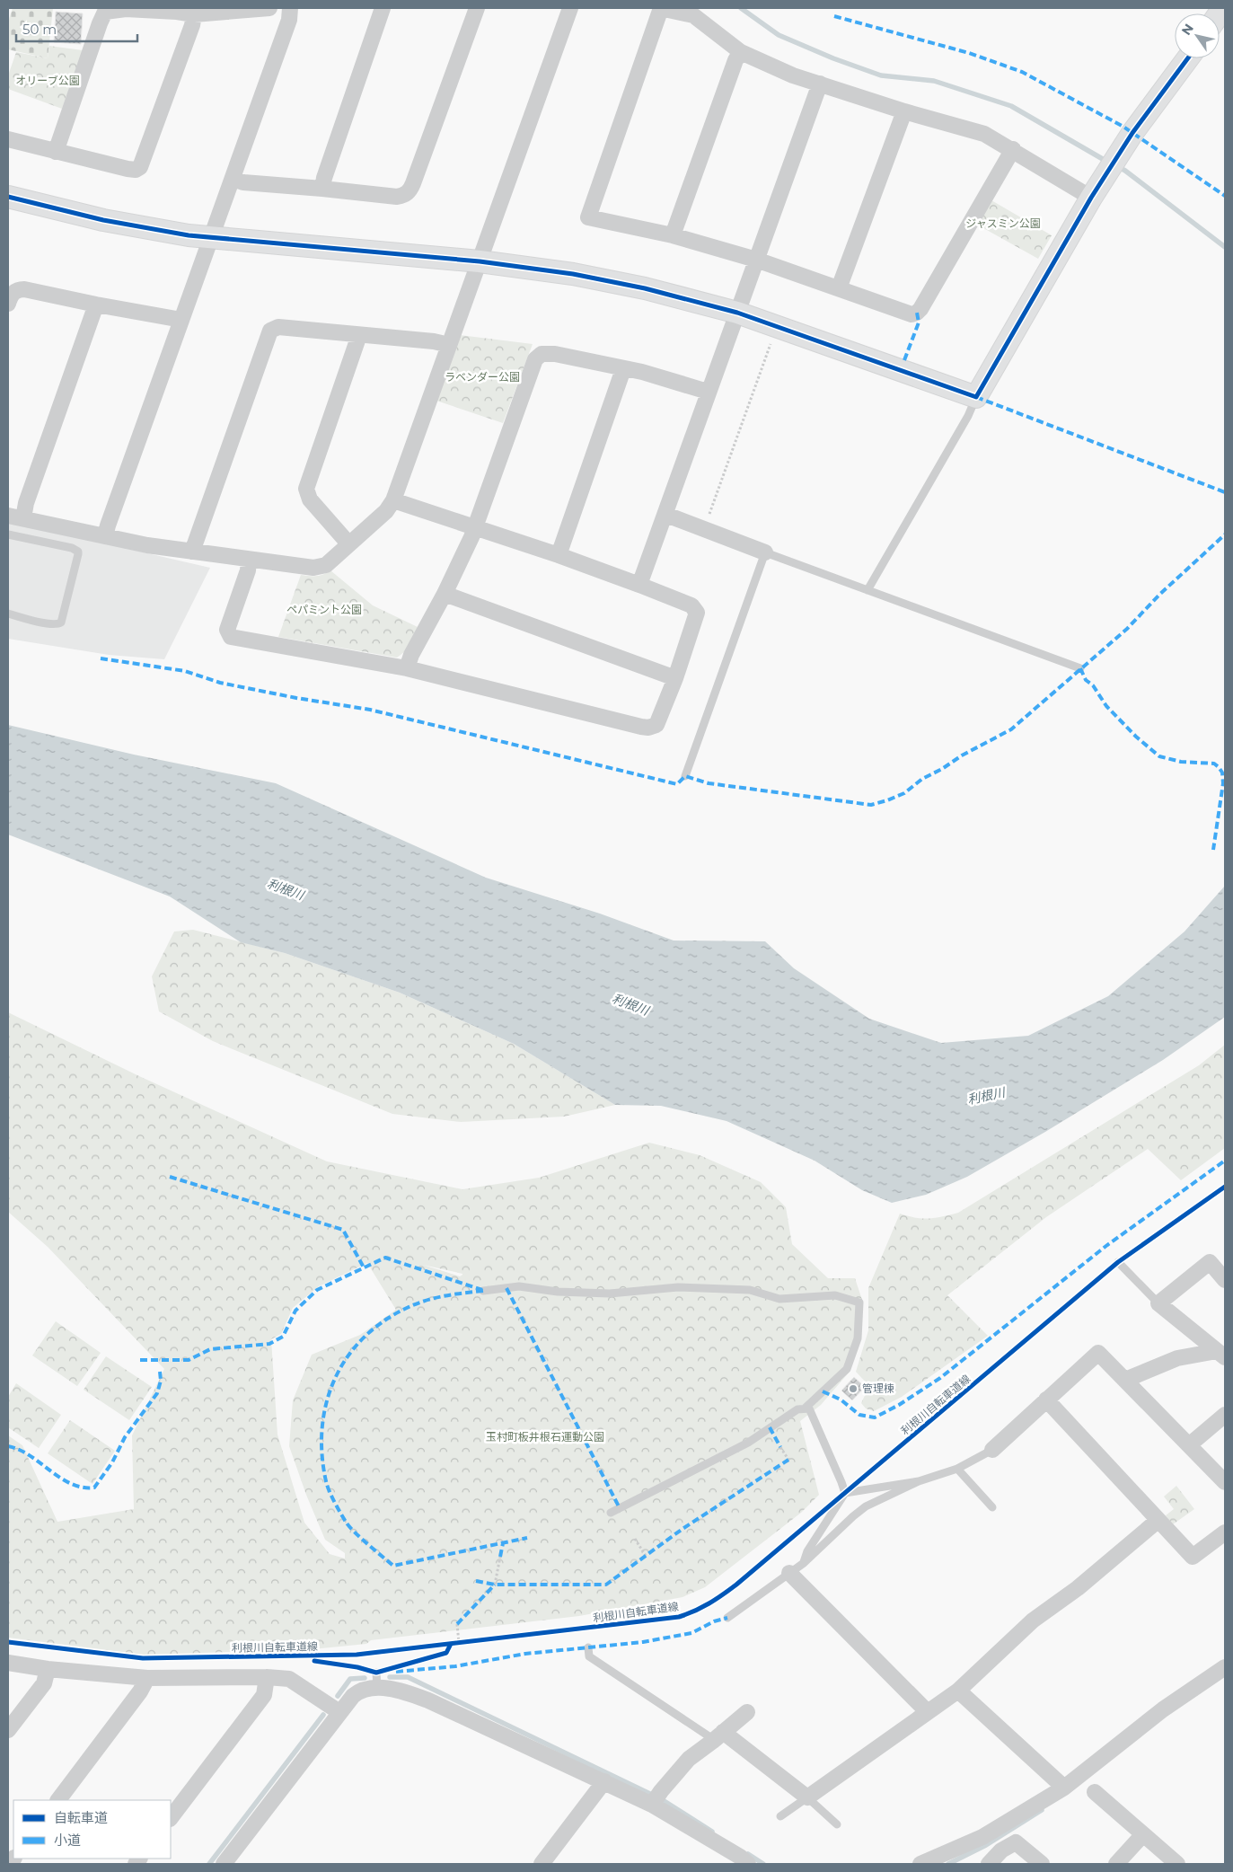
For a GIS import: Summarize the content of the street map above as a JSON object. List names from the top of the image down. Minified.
{"streets":{"cycle path":["利根川自転車道線"]},"water":["利根川"],"parks":["オリーブ公園","ジャスミン公園","ラベンダー公園","ペパミント公園","玉村町板井根石運動公園"],"places":["管理棟"],"legend":["自転車道","小道"],"scale_bar":"50 m","north":"top left"}
